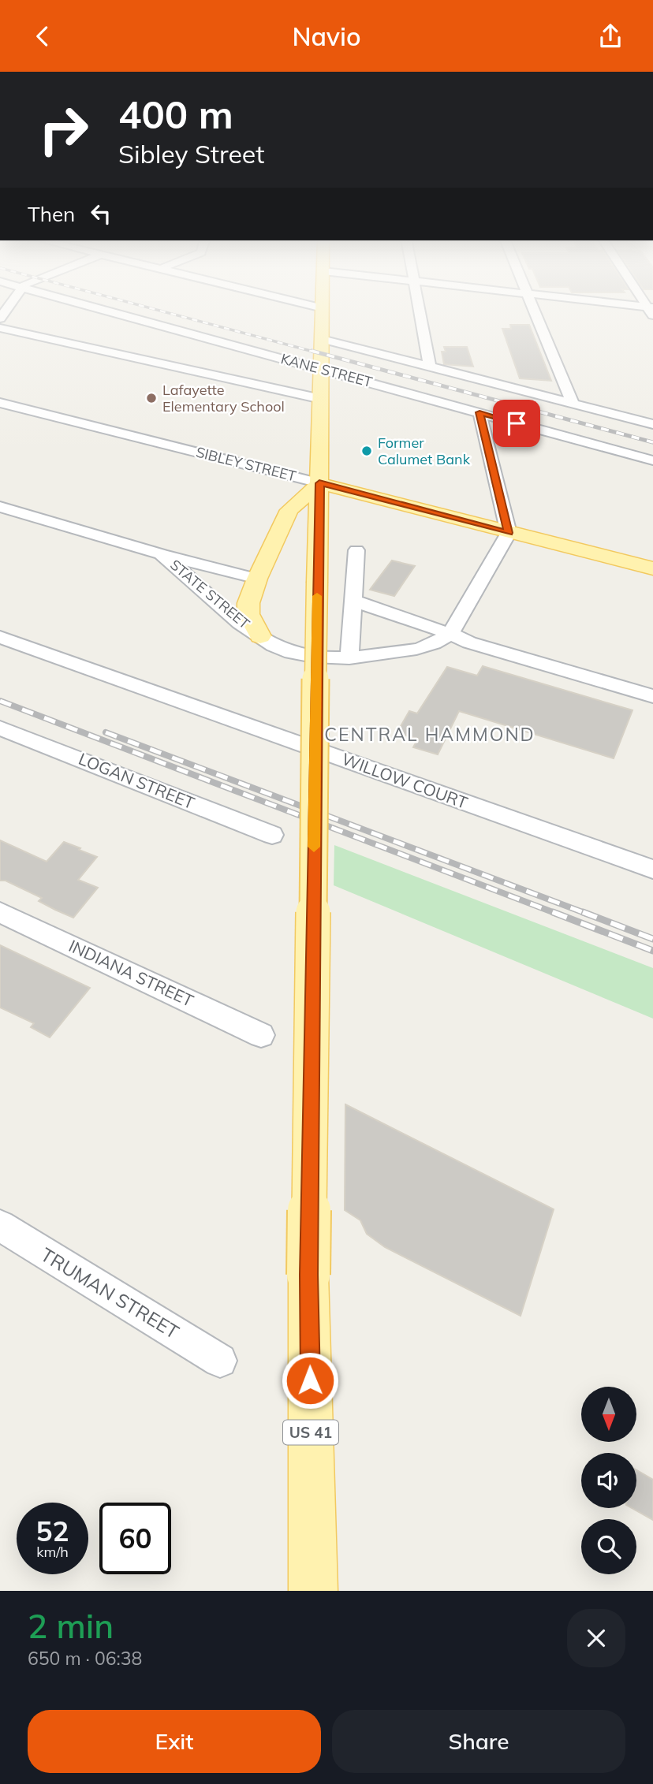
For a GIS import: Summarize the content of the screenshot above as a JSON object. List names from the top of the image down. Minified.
{"streets":{"main road":["SIBLEY STREET","US 41"],"street":["KANE STREET","STATE STREET","LOGAN STREET","WILLOW COURT","INDIANA STREET","TRUMAN STREET"]},"crossings":[["KANE STREET","US 41"],["SIBLEY STREET","US 41"]],"districts":["CENTRAL HAMMOND"],"places":["Lafayette Elementary School","Former Calumet Bank"],"north":"bottom","page":{"header":"Navio","turn":["400 m","Sibley Street"],"then":"Then","speed":"52 km/h","limit":"60","heading":["2 min","650 m · 06:38"],"buttons":["Exit","Share"]}}
